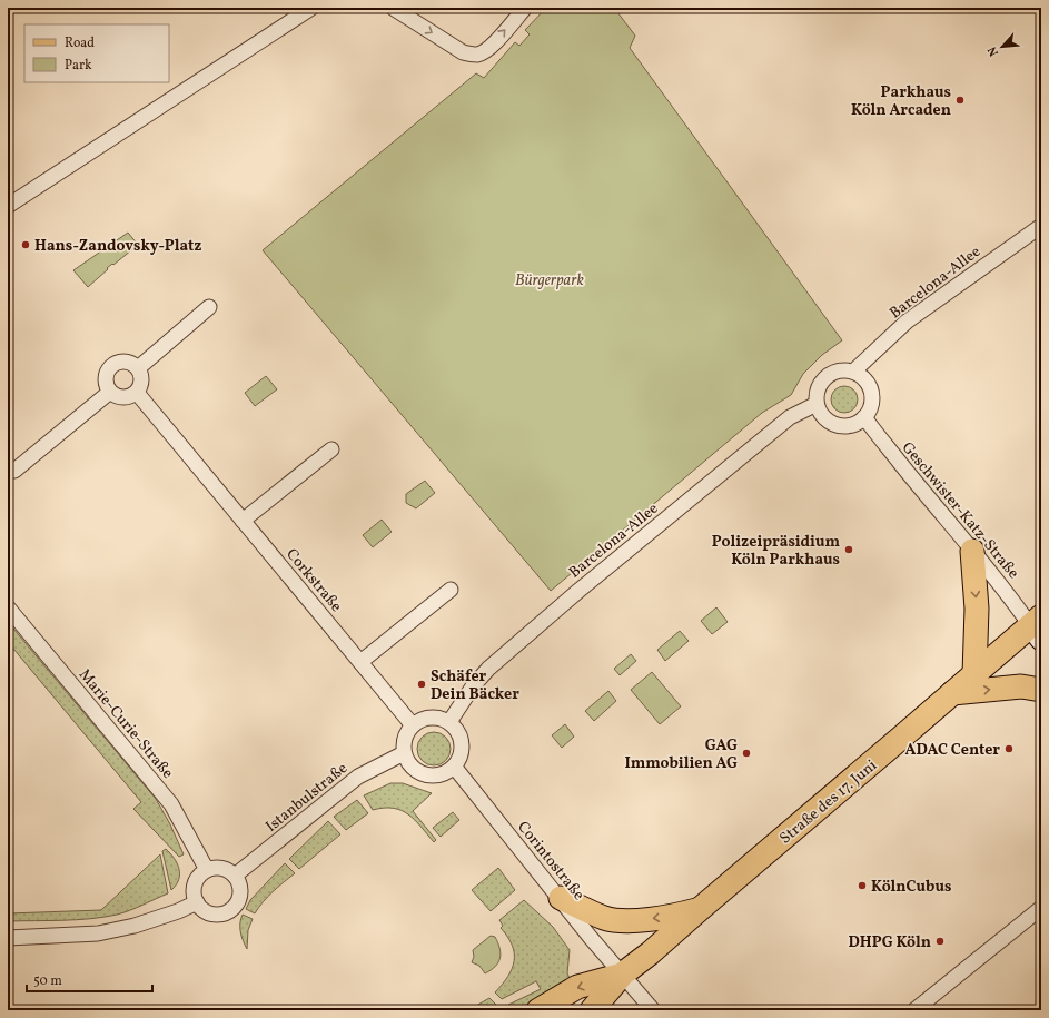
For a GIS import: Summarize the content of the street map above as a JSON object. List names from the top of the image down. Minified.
{"streets":{"main road":["Straße des 17. Juni"],"street":["Barcelona-Allee","Geschwister-Katz-Straße","Corkstraße","Marie-Curie-Straße","Istanbulstraße","Corintostraße"]},"crossings":[["Barcelona-Allee","Geschwister-Katz-Straße"],["Barcelona-Allee","Corkstraße"],["Barcelona-Allee","Istanbulstraße"],["Barcelona-Allee","Corintostraße"],["Geschwister-Katz-Straße","Straße des 17. Juni"],["Corkstraße","Istanbulstraße"],["Corkstraße","Corintostraße"],["Marie-Curie-Straße","Istanbulstraße"],["Istanbulstraße","Corintostraße"],["Straße des 17. Juni","Corintostraße"]],"parks":["Bürgerpark"],"places":["Parkhaus Köln Arcaden","Hans-Zandovsky-Platz","Polizeipräsidium Köln Parkhaus","Schäfer Dein Bäcker","ADAC Center","GAG Immobilien AG","KölnCubus","DHPG Köln"],"legend":["Road","Park"],"scale_bar":"50 m","north":"bottom left"}
